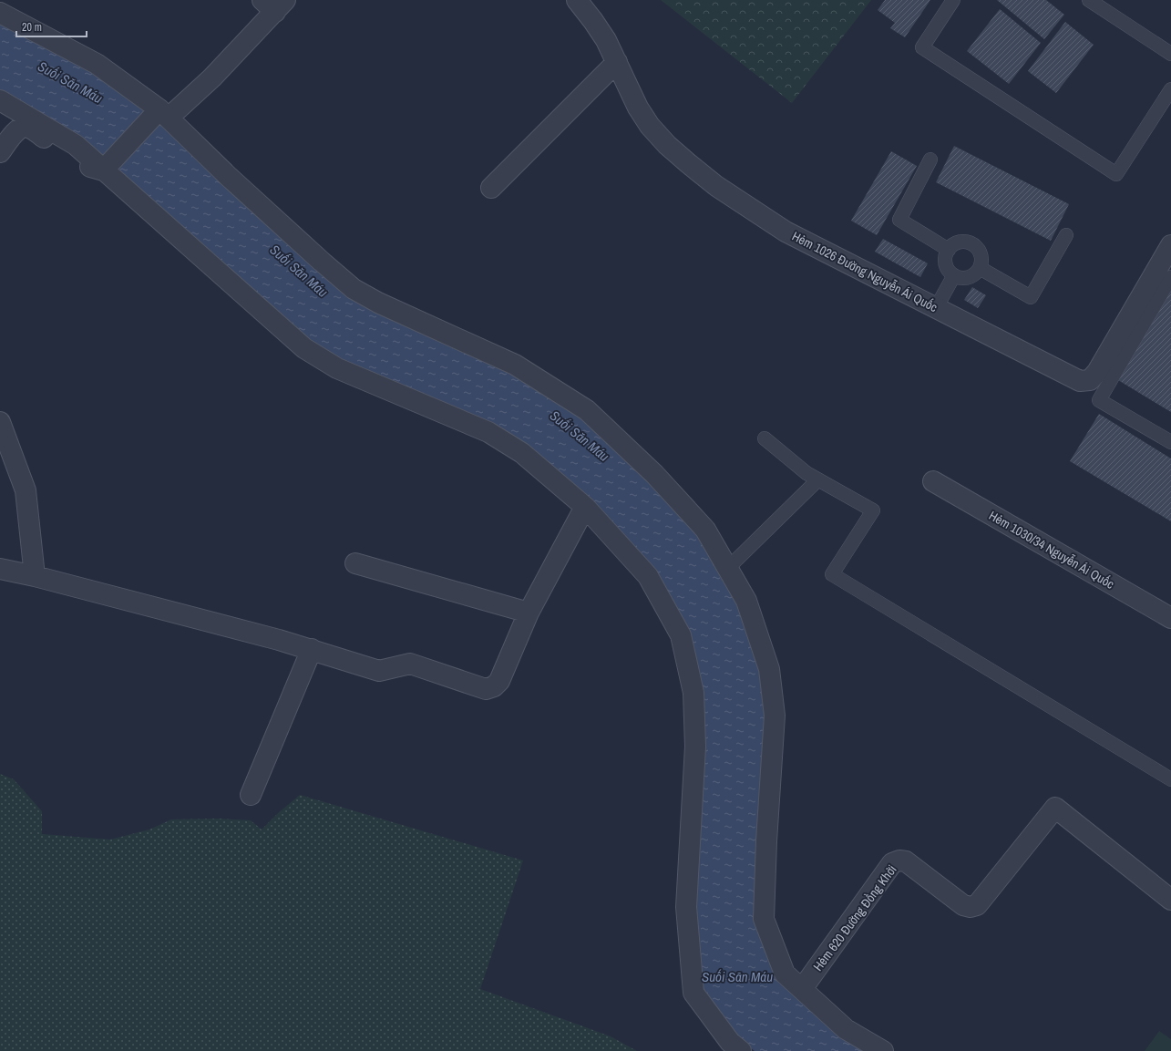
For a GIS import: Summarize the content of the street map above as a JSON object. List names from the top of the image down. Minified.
{"streets":{"street":["Hẻm 1026 Đường Nguyễn Ái Quốc","Hẻm 1030/34 Nguyễn Ái Quốc","Hẻm 620 Đường Đồng Khởi"]},"water":["Suối Săn Máu"],"scale_bar":"20 m"}
